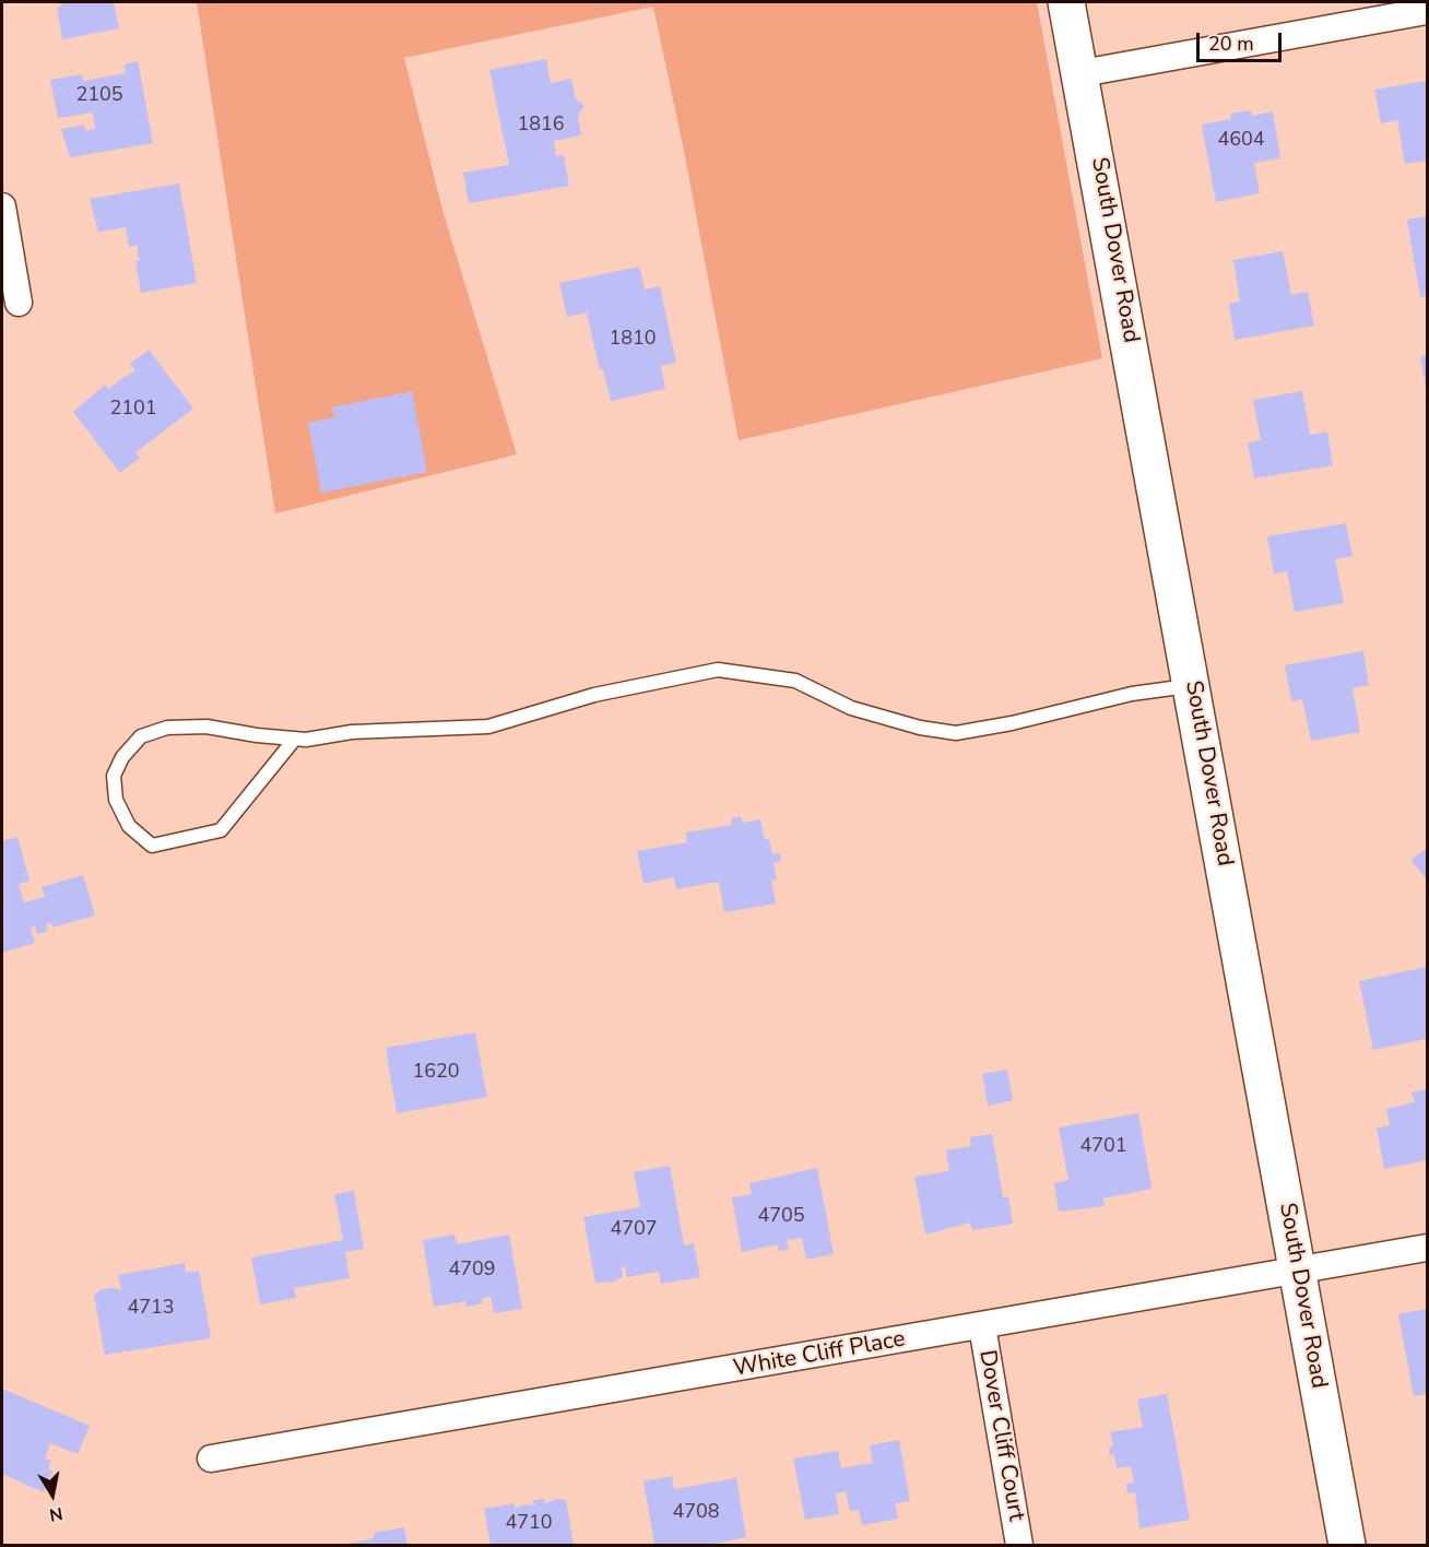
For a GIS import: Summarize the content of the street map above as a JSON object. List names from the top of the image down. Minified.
{"streets":{"street":["South Dover Road","White Cliff Place","Dover Cliff Court"]},"crossings":[["South Dover Road","White Cliff Place"],["White Cliff Place","Dover Cliff Court"]],"house_numbers":["2105","1816","4604","1810","2101","1620","4701","4705","4707","4709","4713","4708","4710"],"scale_bar":"20 m","north":"bottom"}
